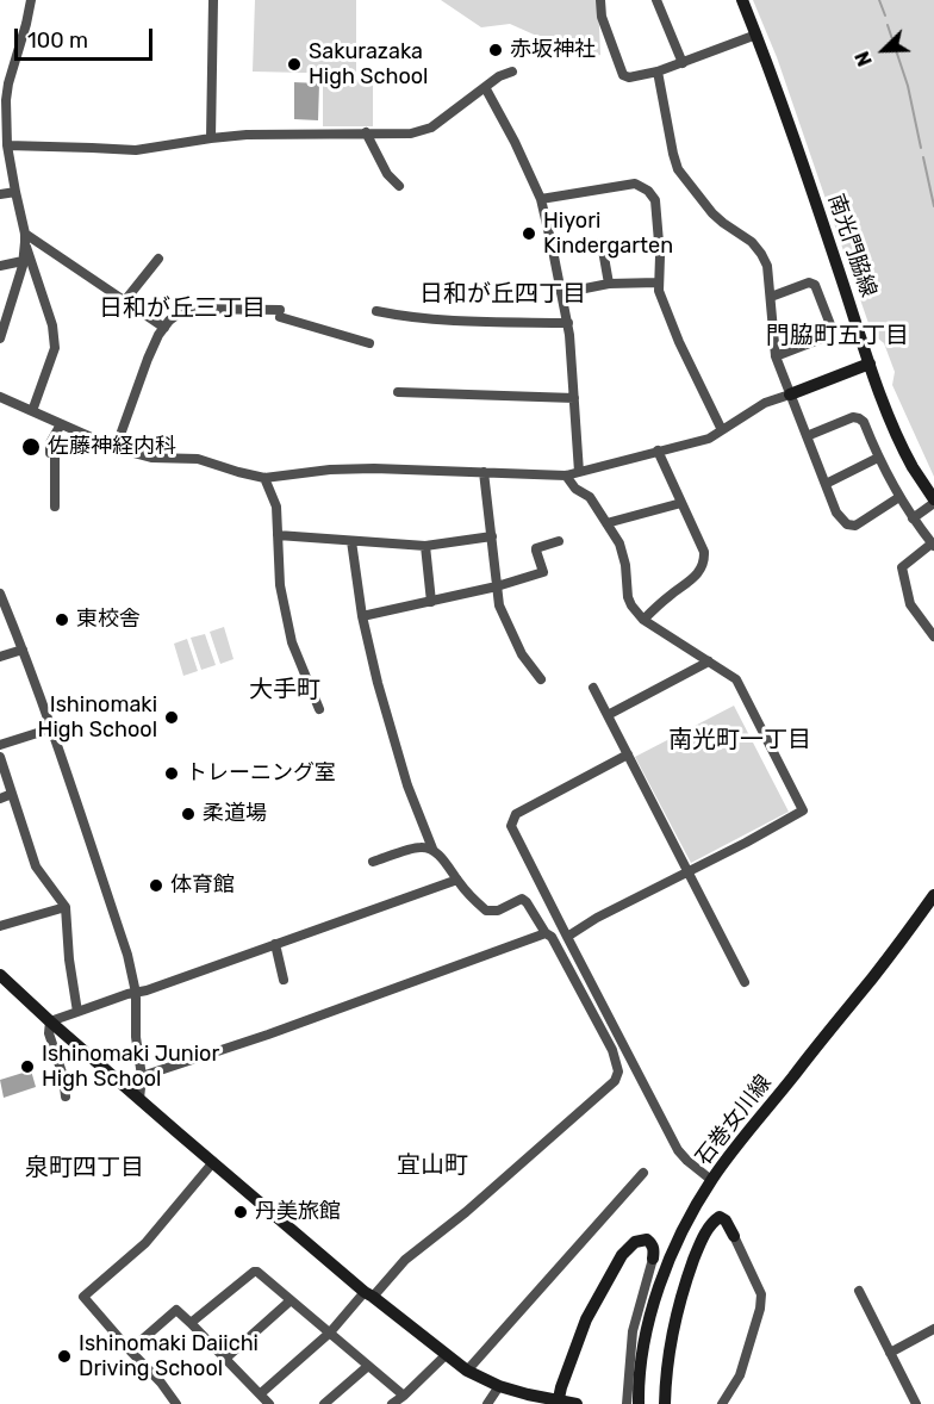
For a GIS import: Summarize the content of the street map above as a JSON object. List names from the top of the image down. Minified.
{"streets":{"street":["南光門脇線","石巻女川線"]},"districts":["日和が丘四丁目","日和が丘三丁目","門脇町五丁目","大手町","南光町一丁目","宜山町","泉町四丁目"],"places":["赤坂神社","Sakurazaka High School","Hiyori Kindergarten","佐藤神経内科","東校舎","Ishinomaki High School","トレーニング室","柔道場","体育館","Ishinomaki Junior High School","丹美旅館","Ishinomaki Daiichi Driving School"],"scale_bar":"100 m","north":"bottom left"}
